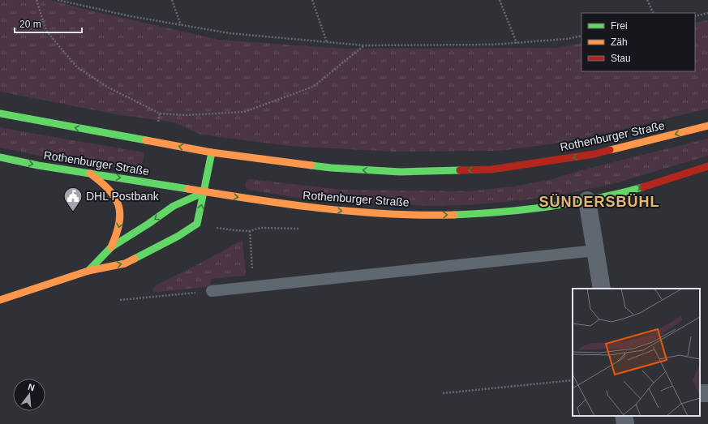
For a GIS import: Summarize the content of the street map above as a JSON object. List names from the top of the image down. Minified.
{"streets":{"main road":["Rothenburger Straße"]},"districts":["SÜNDERSBÜHL"],"places":{"public building":["DHL Postbank"]},"legend":["Frei","Zäh","Stau"],"scale_bar":"20 m","north":"top"}
